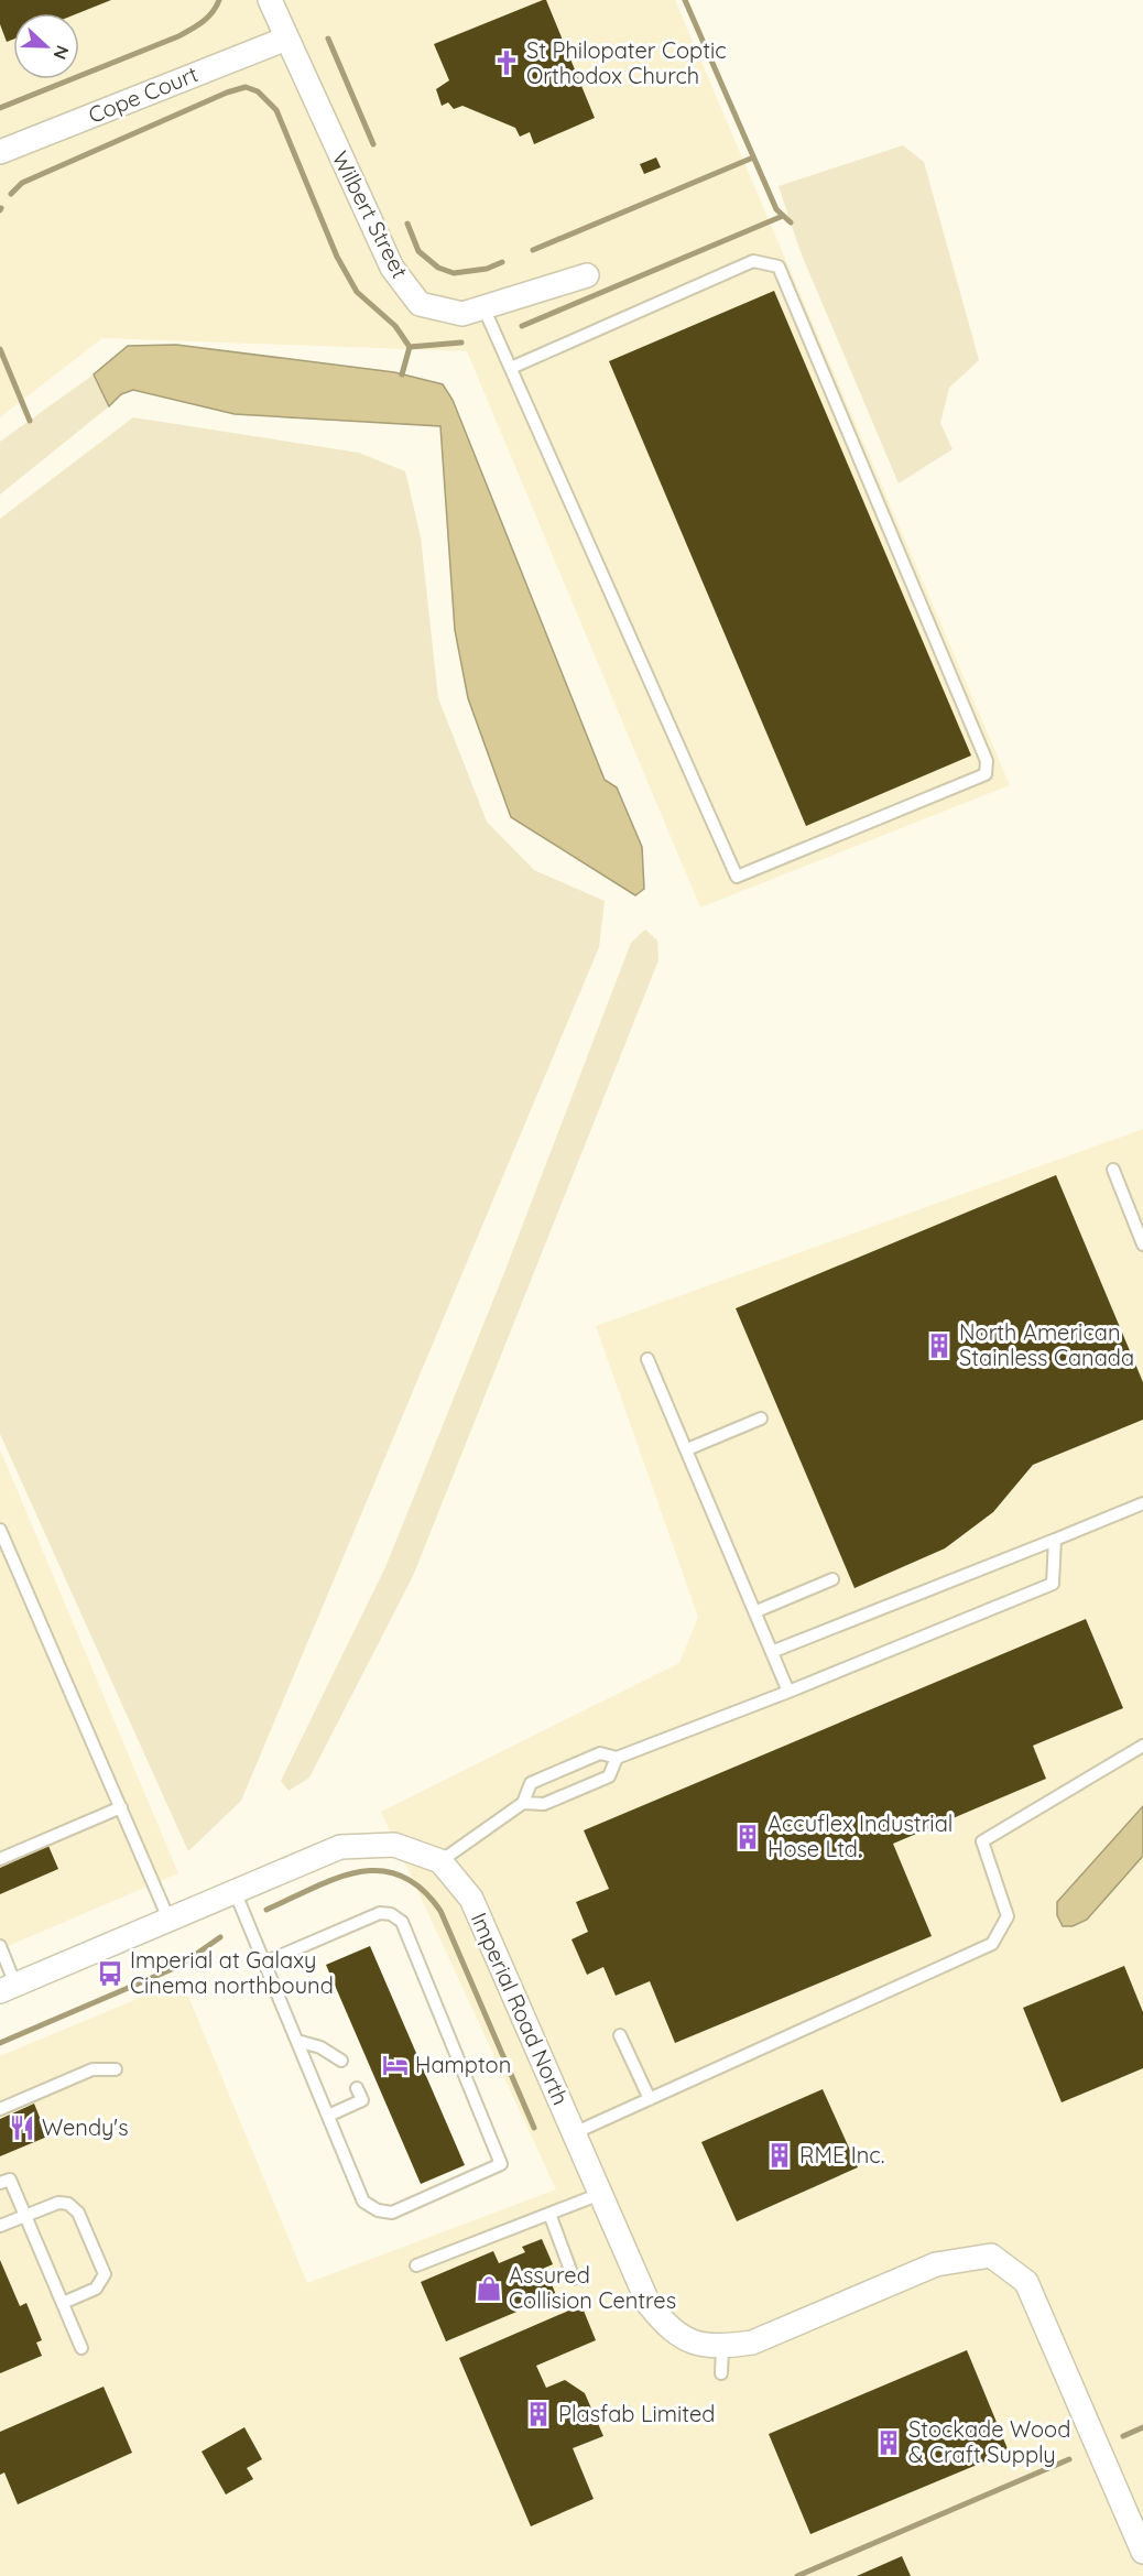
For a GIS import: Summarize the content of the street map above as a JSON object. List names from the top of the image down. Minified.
{"streets":{"street":["Cope Court","Wilbert Street","Imperial Road North"]},"crossings":[["Cope Court","Wilbert Street"]],"places":{"church":["St Philopater Coptic Orthodox Church"],"building":["North American Stainless Canada","Accuflex Industrial Hose Ltd.","RME Inc.","Plasfab Limited","Stockade Wood & Craft Supply"],"bus stop":["Imperial at Galaxy Cinema northbound"],"hotel":["Hampton"],"restaurant":["Wendy's"],"shop":["Assured Collision Centres"]},"north":"right"}
